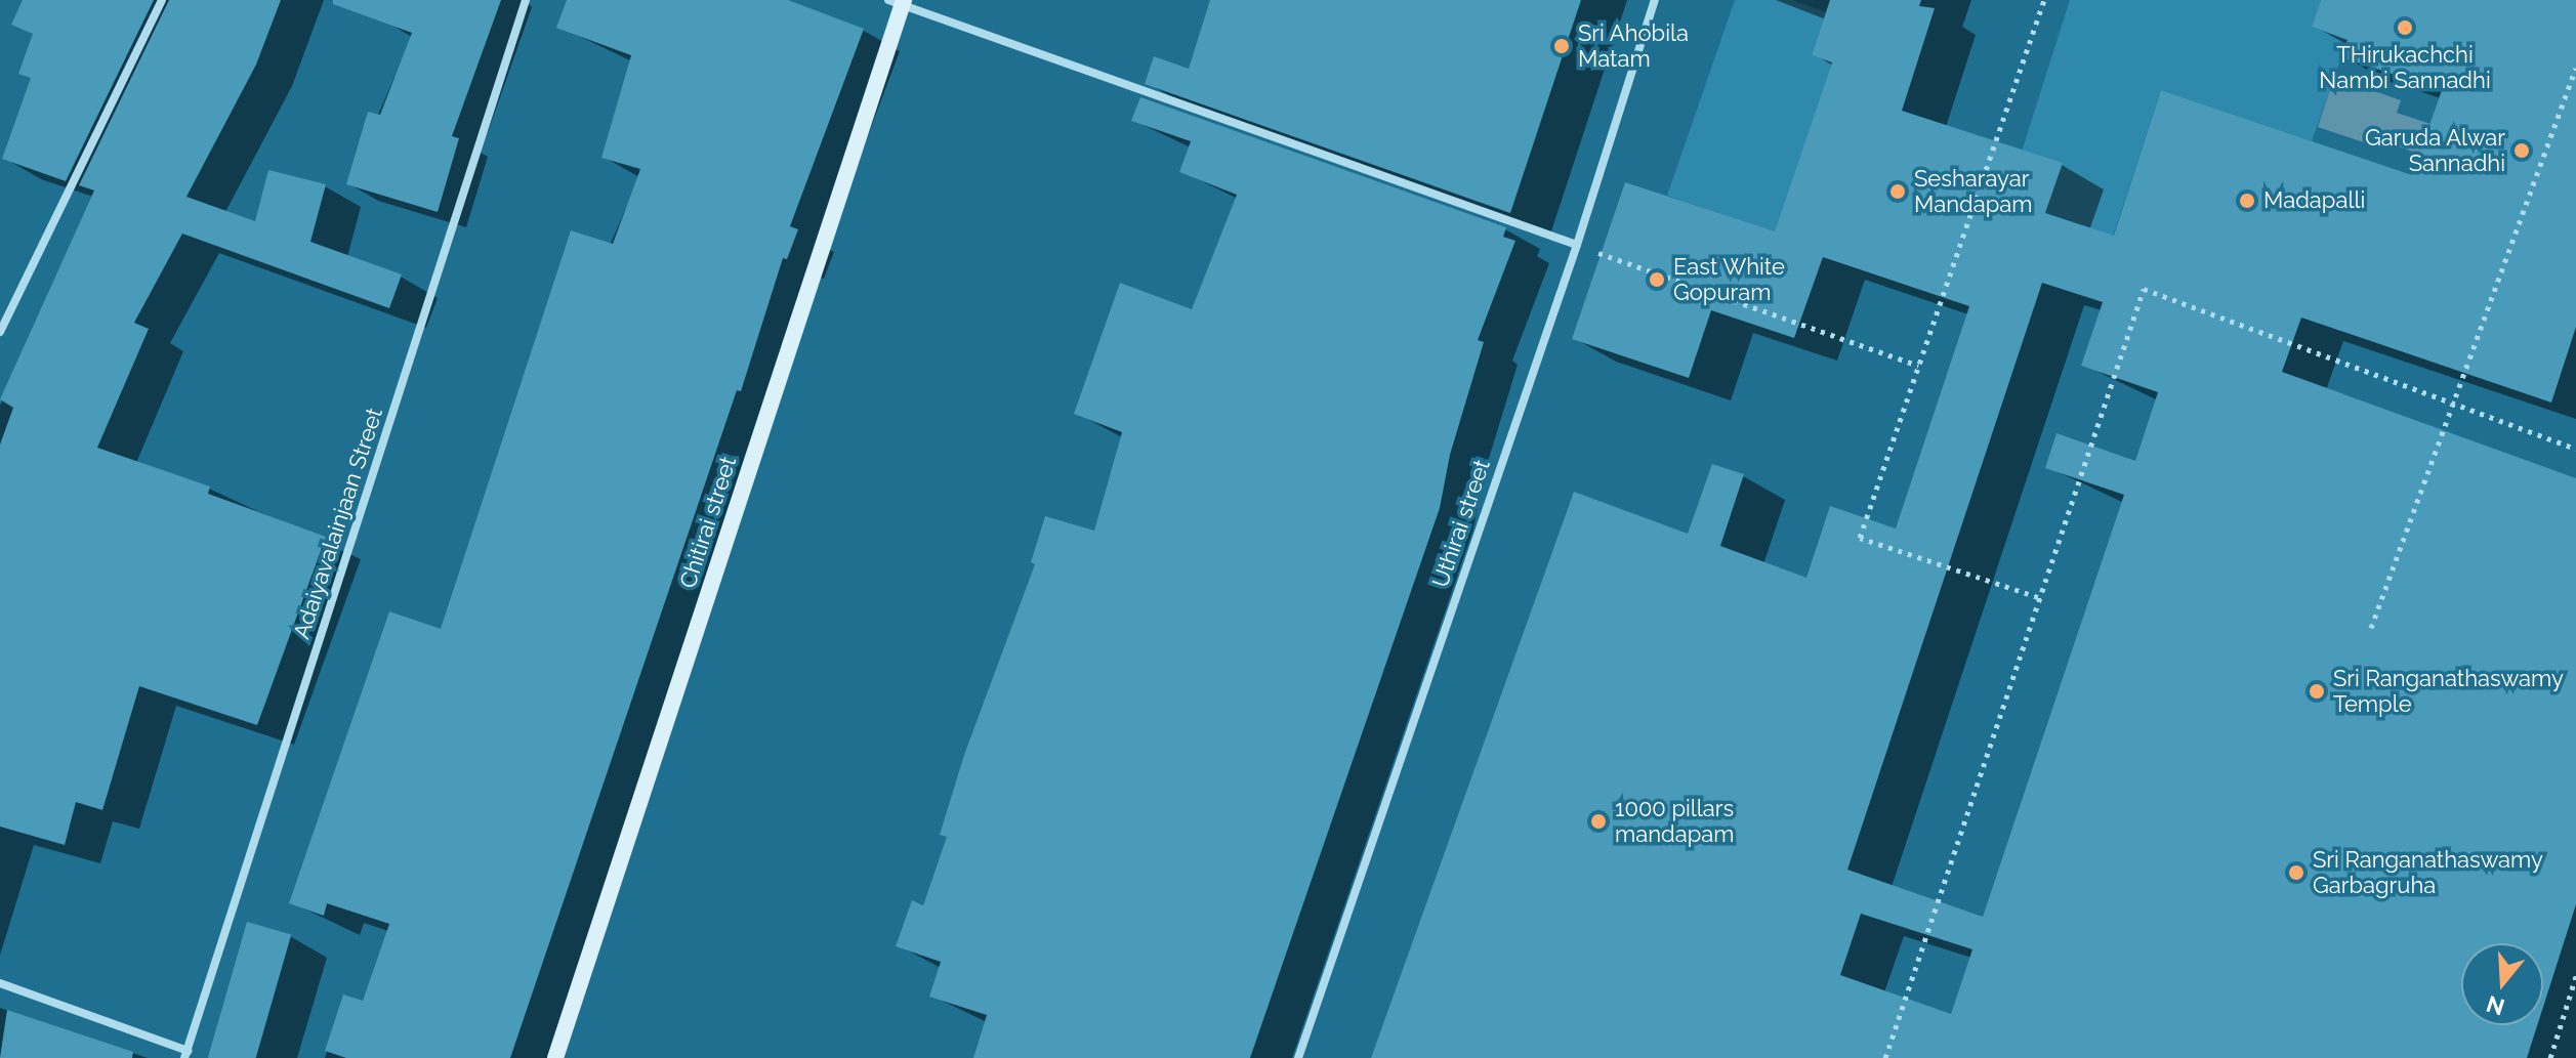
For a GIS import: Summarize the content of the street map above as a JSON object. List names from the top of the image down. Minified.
{"streets":{"street":["Chitirai street","Adaiyavalainjaan Street","Uthirai street"]},"places":["THirukachchi Nambi Sannadhi","Sri Ahobila Matam","Garuda Alwar Sannadhi","Sesharayar Mandapam","Madapalli","East White Gopuram","Sri Ranganathaswamy Temple","1000 pillars mandapam","Sri Ranganathaswamy Garbagruha"],"north":"bottom"}
